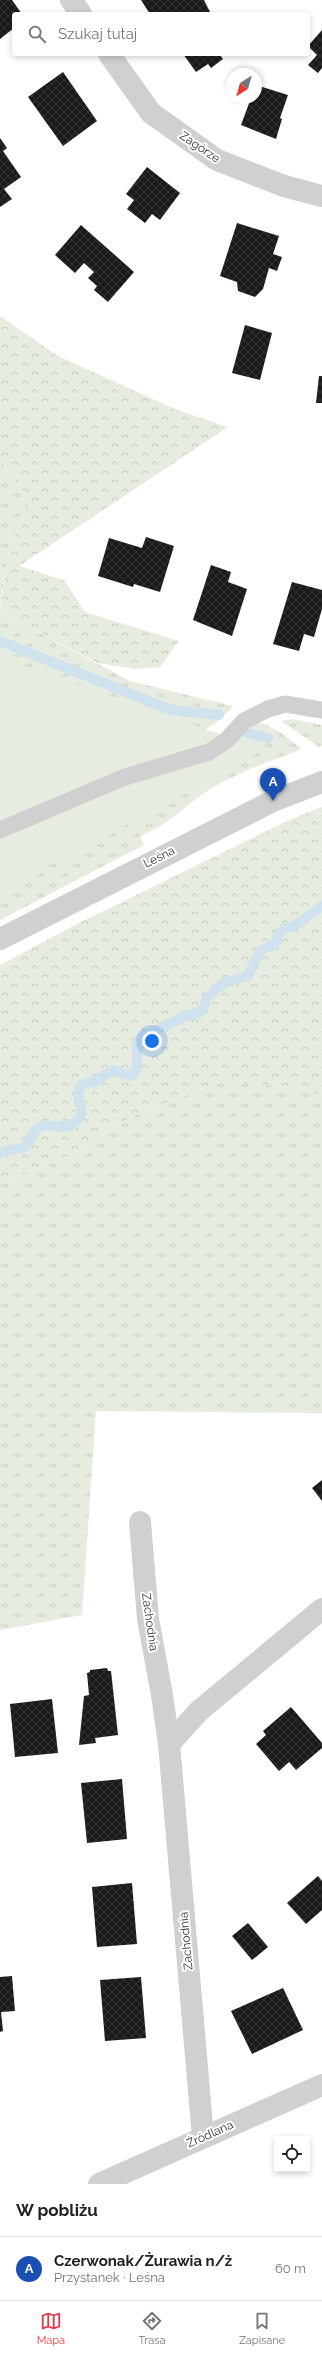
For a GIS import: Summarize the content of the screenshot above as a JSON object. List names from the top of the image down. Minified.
{"streets":{"street":["Zagórze","Leśna","Zachodnia","Źródlana"]},"crossings":[["Zachodnia","Źródlana"]],"north":"bottom left","page":{"search":"Szukaj tutaj","pins":"A","heading":"W pobliżu","list":[{"mark":"A","name":"Czerwonak/Żurawia n/ż","note":"Przystanek · Leśna","value":"60 m"}],"nav":["Mapa","Trasa","Zapisane"]}}
